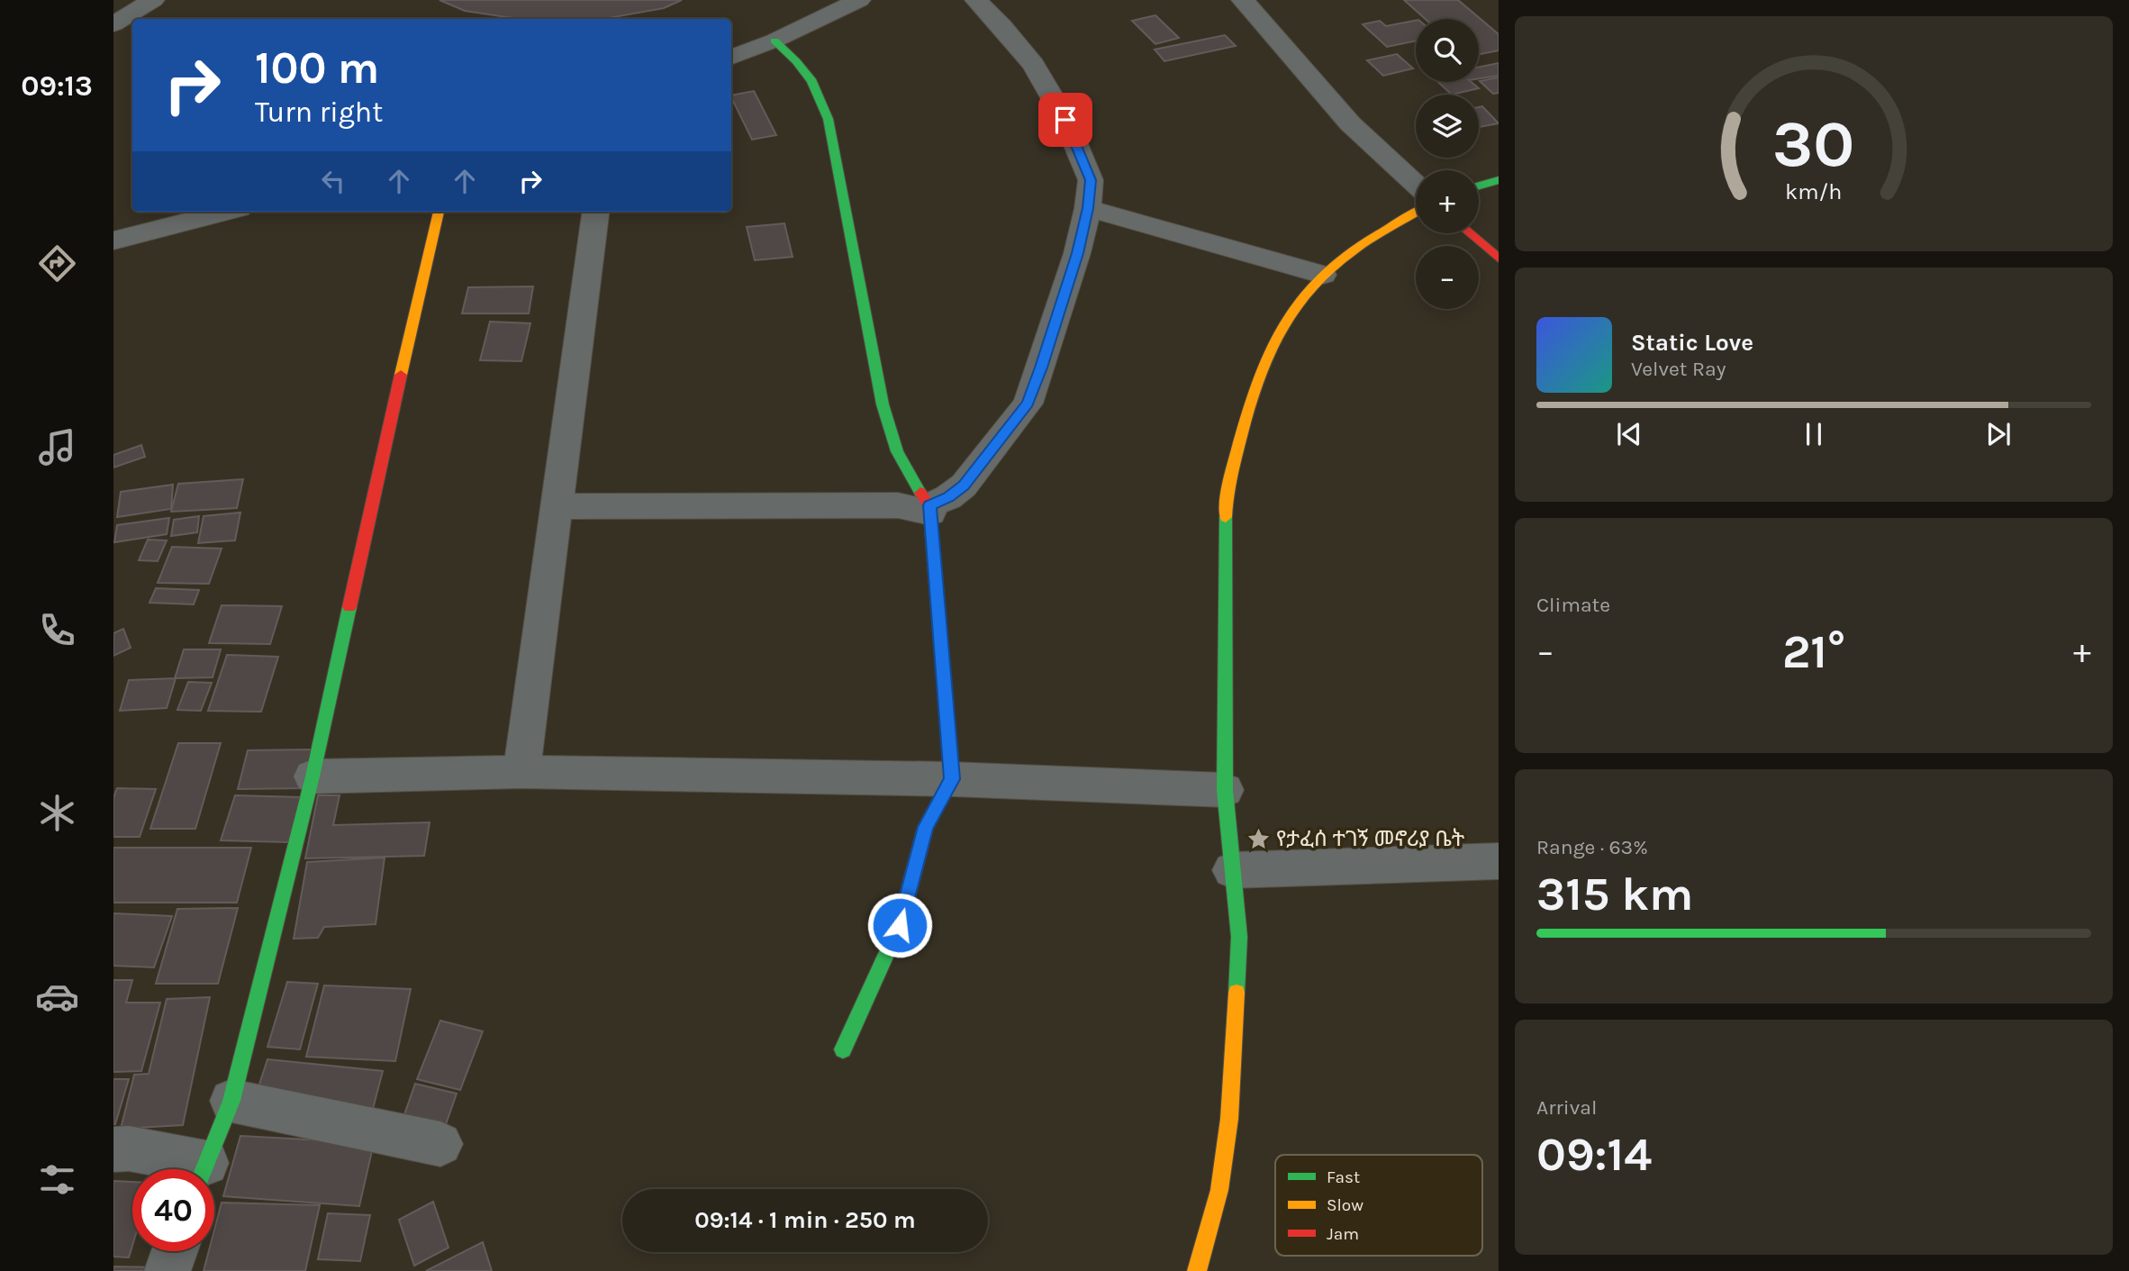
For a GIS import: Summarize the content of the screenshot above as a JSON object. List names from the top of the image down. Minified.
{"places":{"place":["የታፈሰ ተገኝ መኖሪያ ቤት"]},"legend":["Fast","Slow","Jam"],"page":{"tabs":"09:13","map_buttons":["+","−"],"turn":["100 m","Turn right"],"song":["Static Love","Velvet Ray"],"tile":["Climate",["Range · 63%","315 km"],["Arrival","09:14"]],"heat":["−","21°","+"],"limit":"40","trip":"09:14 · 1 min · 250 m","gauge":["30","km/h"]}}
